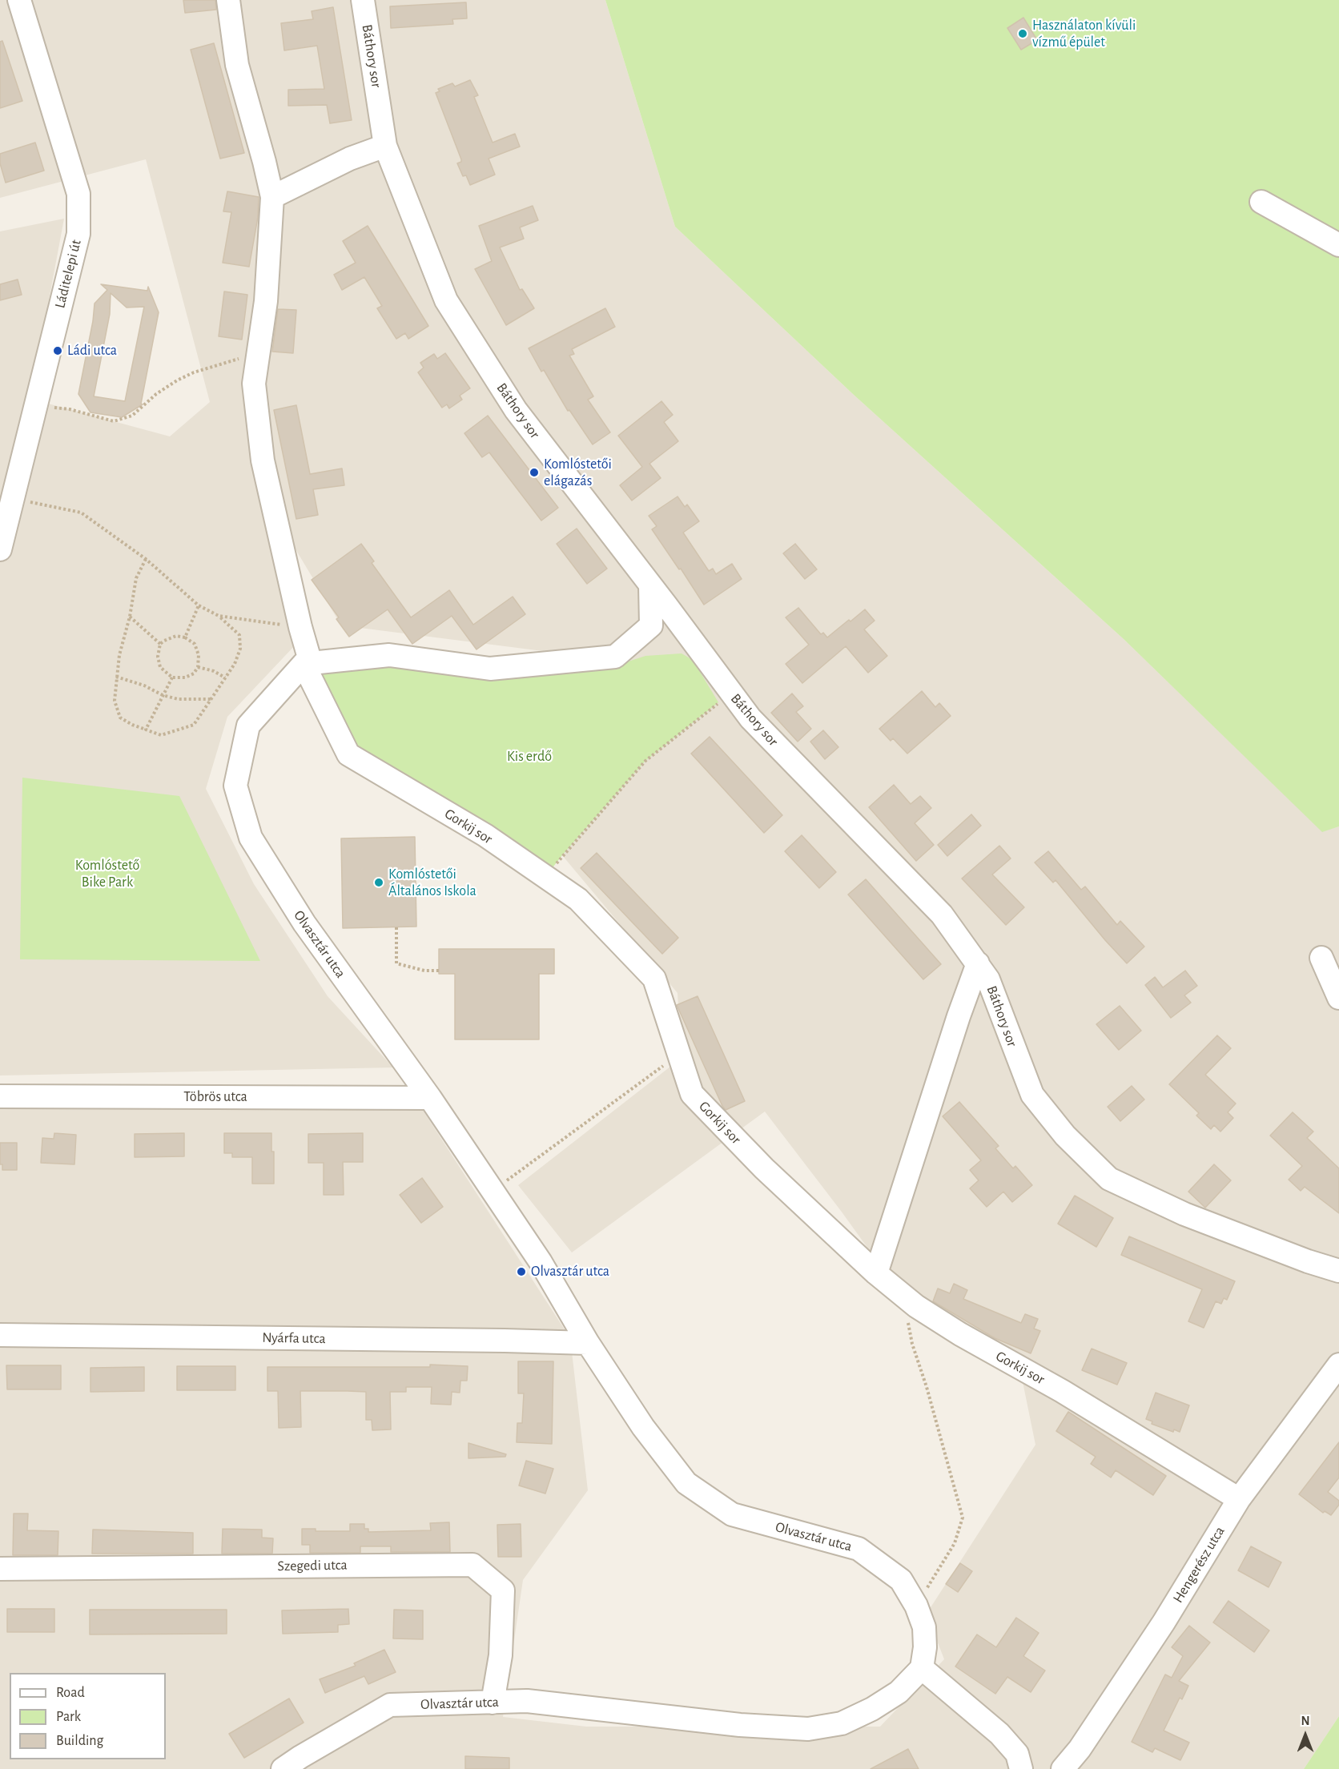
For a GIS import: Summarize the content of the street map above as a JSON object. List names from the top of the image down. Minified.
{"streets":{"street":["Báthory sor","Láditelepi út","Gorkij sor","Olvasztár utca","Töbrös utca","Nyárfa utca","Hengerész utca","Szegedi utca"]},"crossings":[["Gorkij sor","Olvasztár utca"],["Gorkij sor","Hengerész utca"],["Olvasztár utca","Töbrös utca"],["Olvasztár utca","Nyárfa utca"],["Olvasztár utca","Szegedi utca"]],"parks":["Kis erdő","Komlóstető Bike Park"],"places":["Használaton kívüli vízmű épület","Ládi utca","Komlóstetői elágazás","Komlóstetői Általános Iskola","Olvasztár utca"],"legend":["Road","Park","Building"],"north":"top"}
